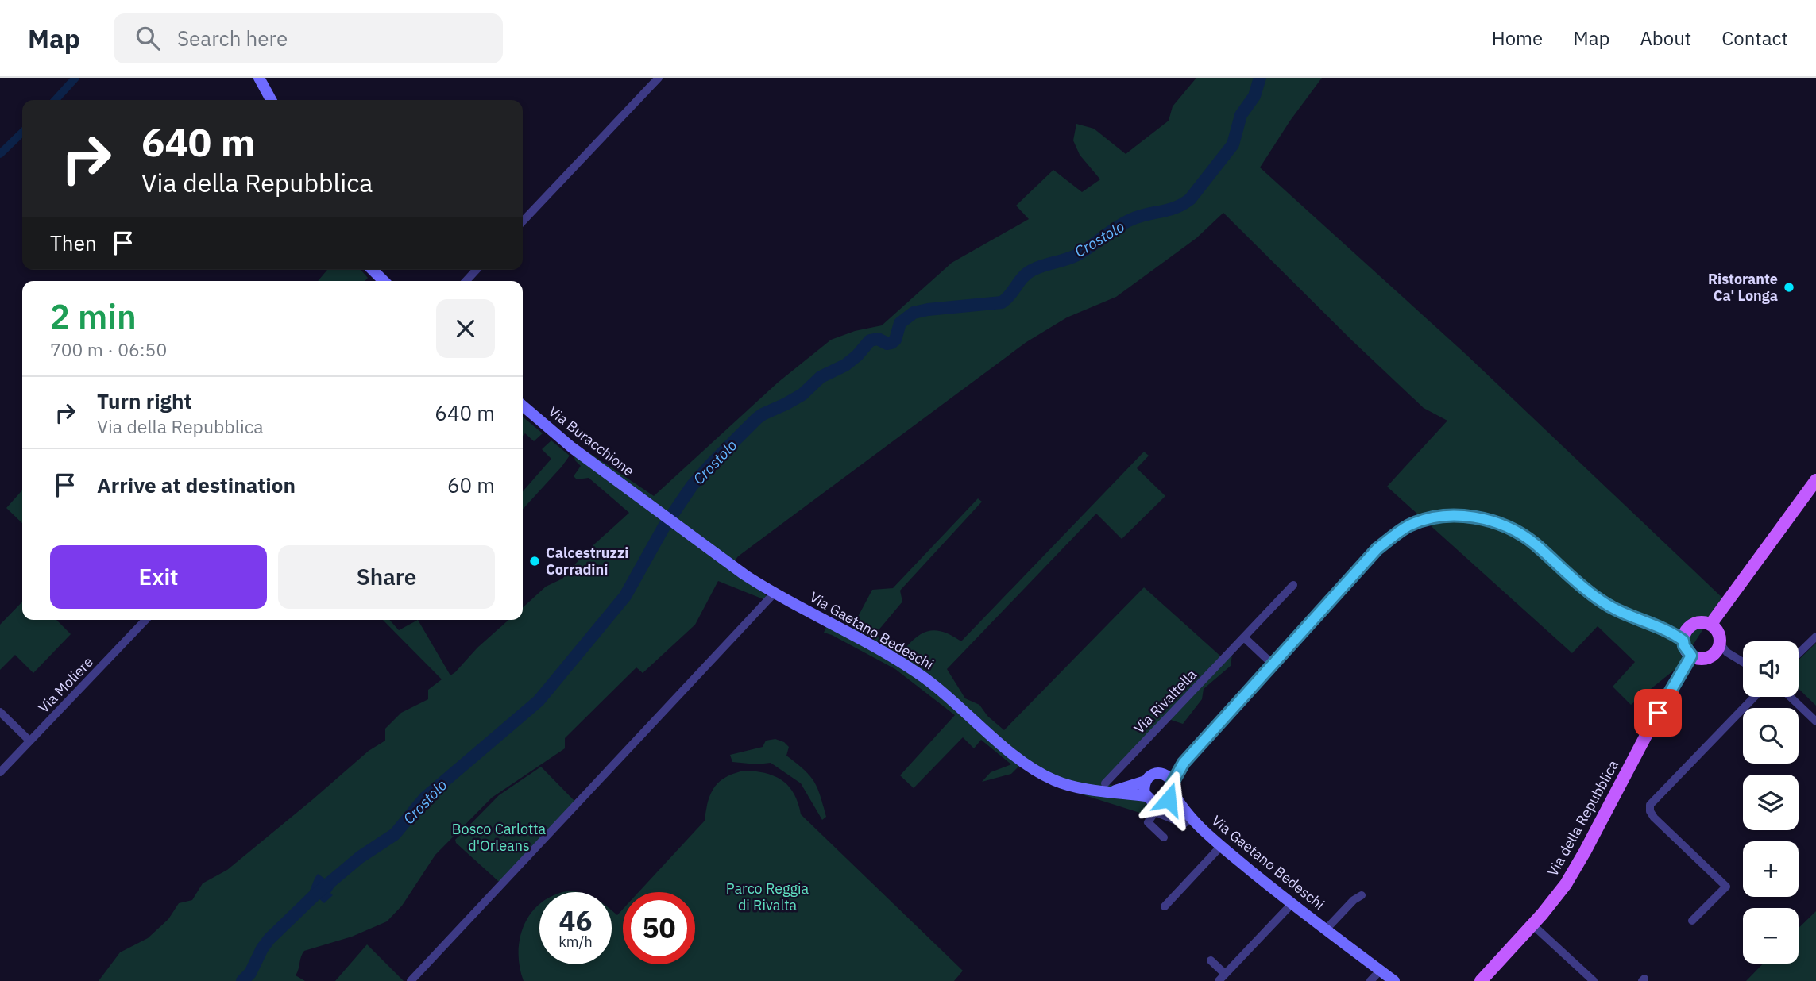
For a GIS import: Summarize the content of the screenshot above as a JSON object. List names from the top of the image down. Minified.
{"streets":{"main road":["Via Buracchione","Via Gaetano Bedeschi","Via della Repubblica"],"street":["Via Moliere","Via Rivaltella"]},"crossings":[["Via Buracchione","Via Gaetano Bedeschi"],["Via Gaetano Bedeschi","Via Rivaltella"]],"water":["Crostolo"],"parks":["Bosco Carlotta d'Orleans","Parco Reggia di Rivalta"],"places":["Ristorante Ca' Longa","Calcestruzzi Corradini"],"page":{"header":"Map","search":"Search here","nav":["Home","Map","About","Contact"],"turn":["640 m","Via della Repubblica"],"then":"Then","heading":["2 min","700 m · 06:50"],"list":[{"name":"Turn right","note":"Via della Repubblica","value":"640 m"},{"name":"Arrive at destination","value":"60 m"}],"buttons":["Exit","Share"],"map_buttons":["+","−"],"speed":"46 km/h","limit":"50"}}
